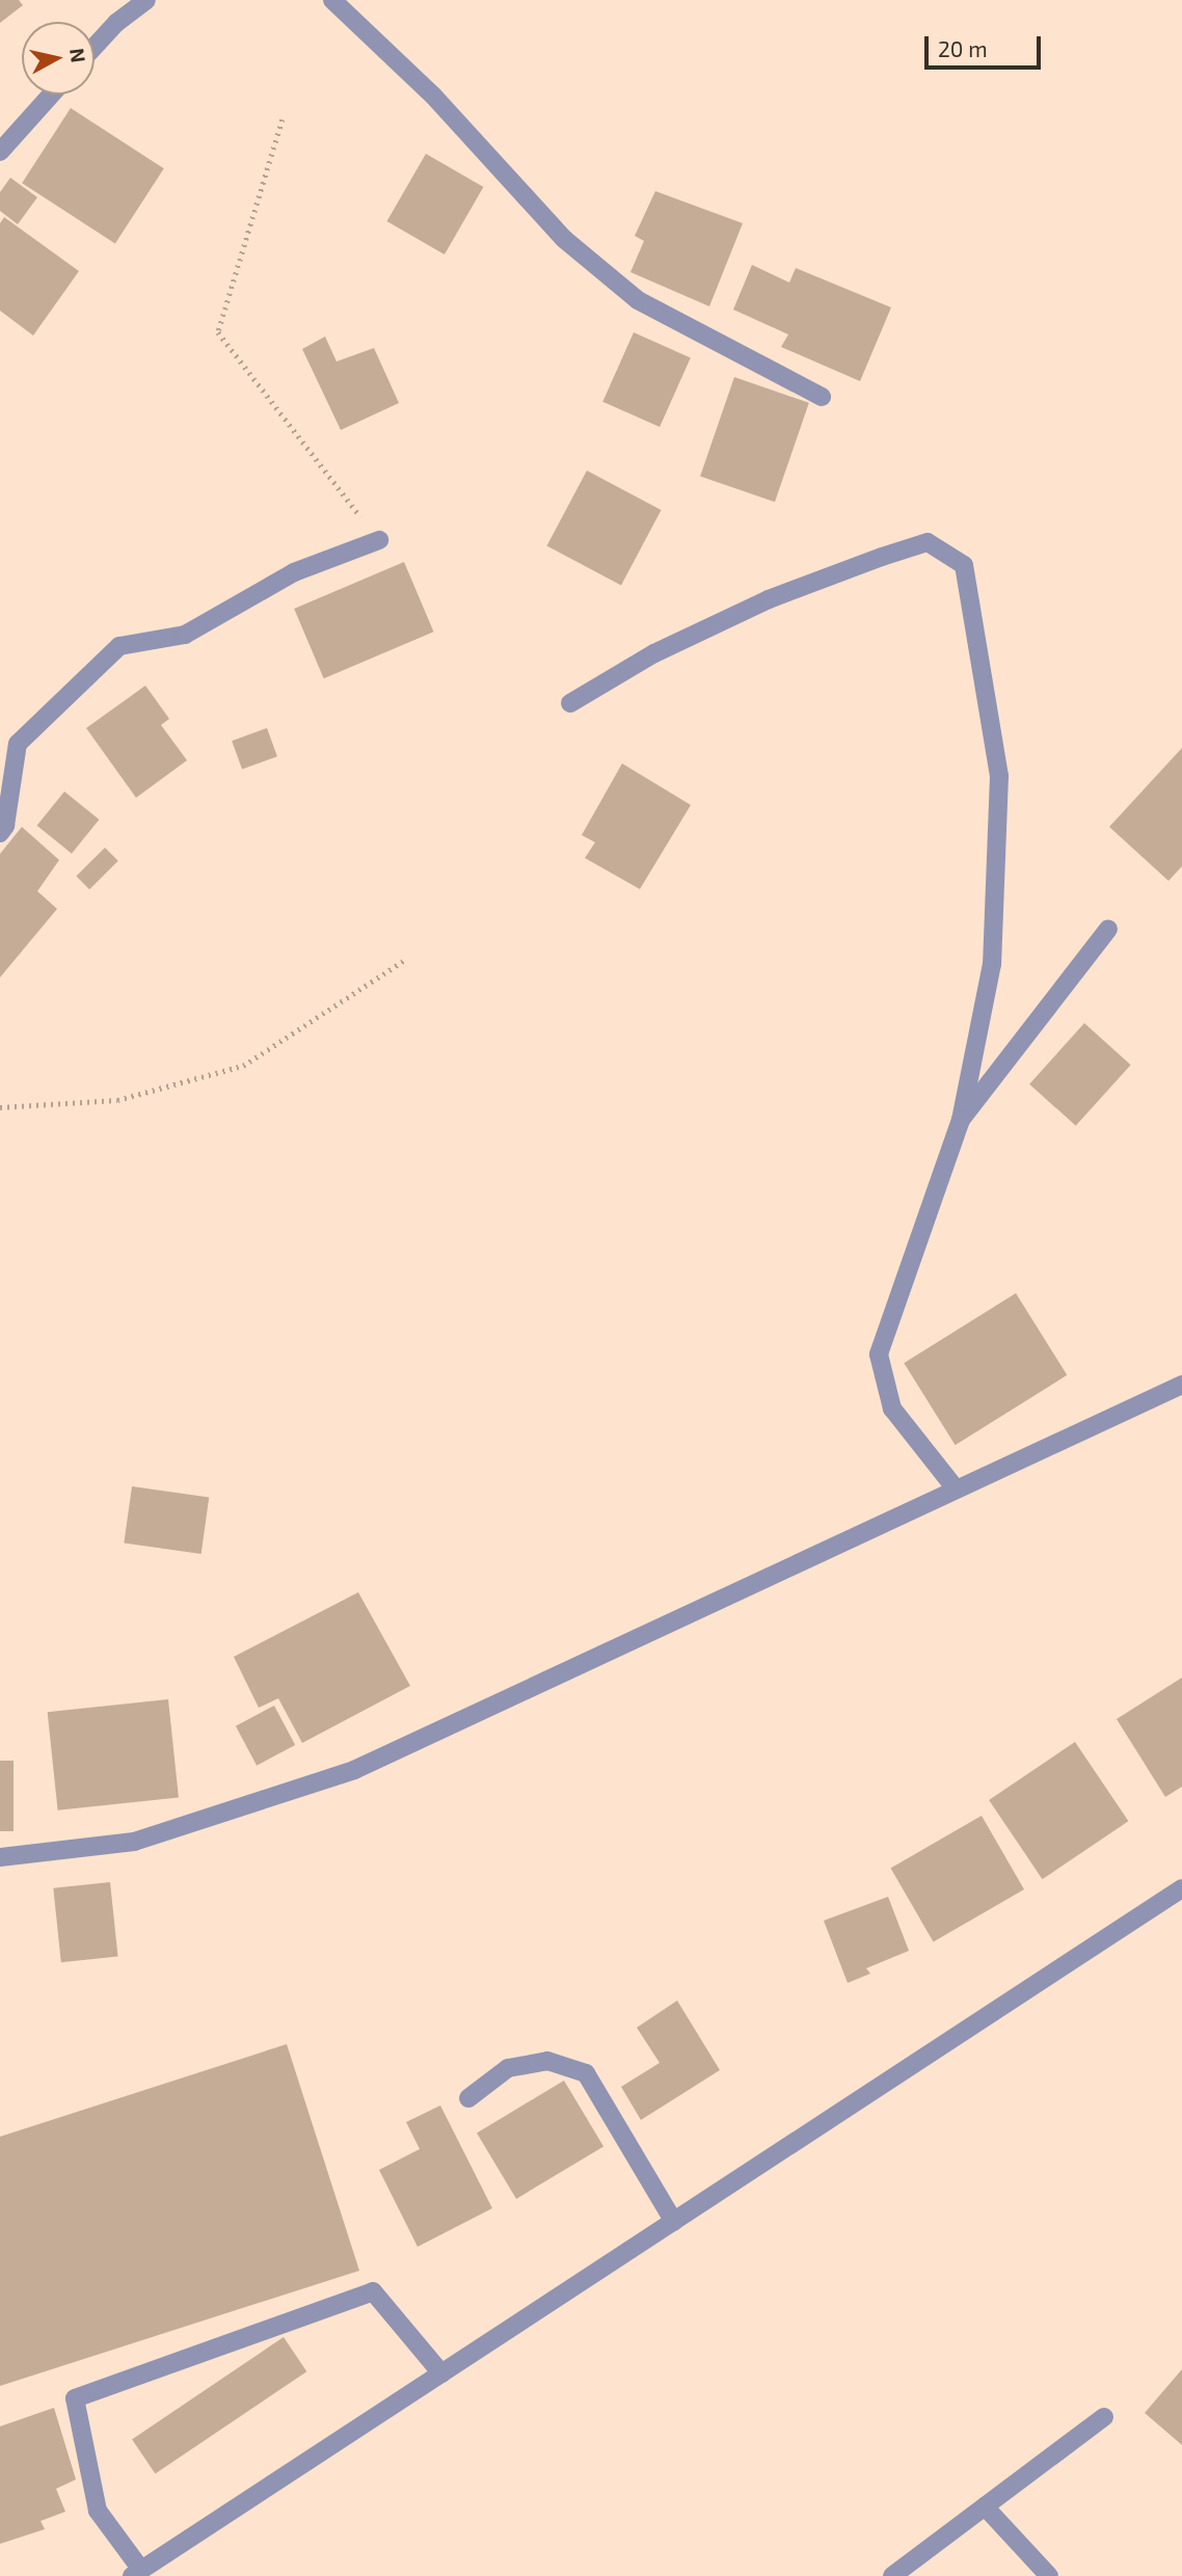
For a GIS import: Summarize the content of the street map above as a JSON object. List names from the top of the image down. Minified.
{"scale_bar":"20 m","north":"right"}
